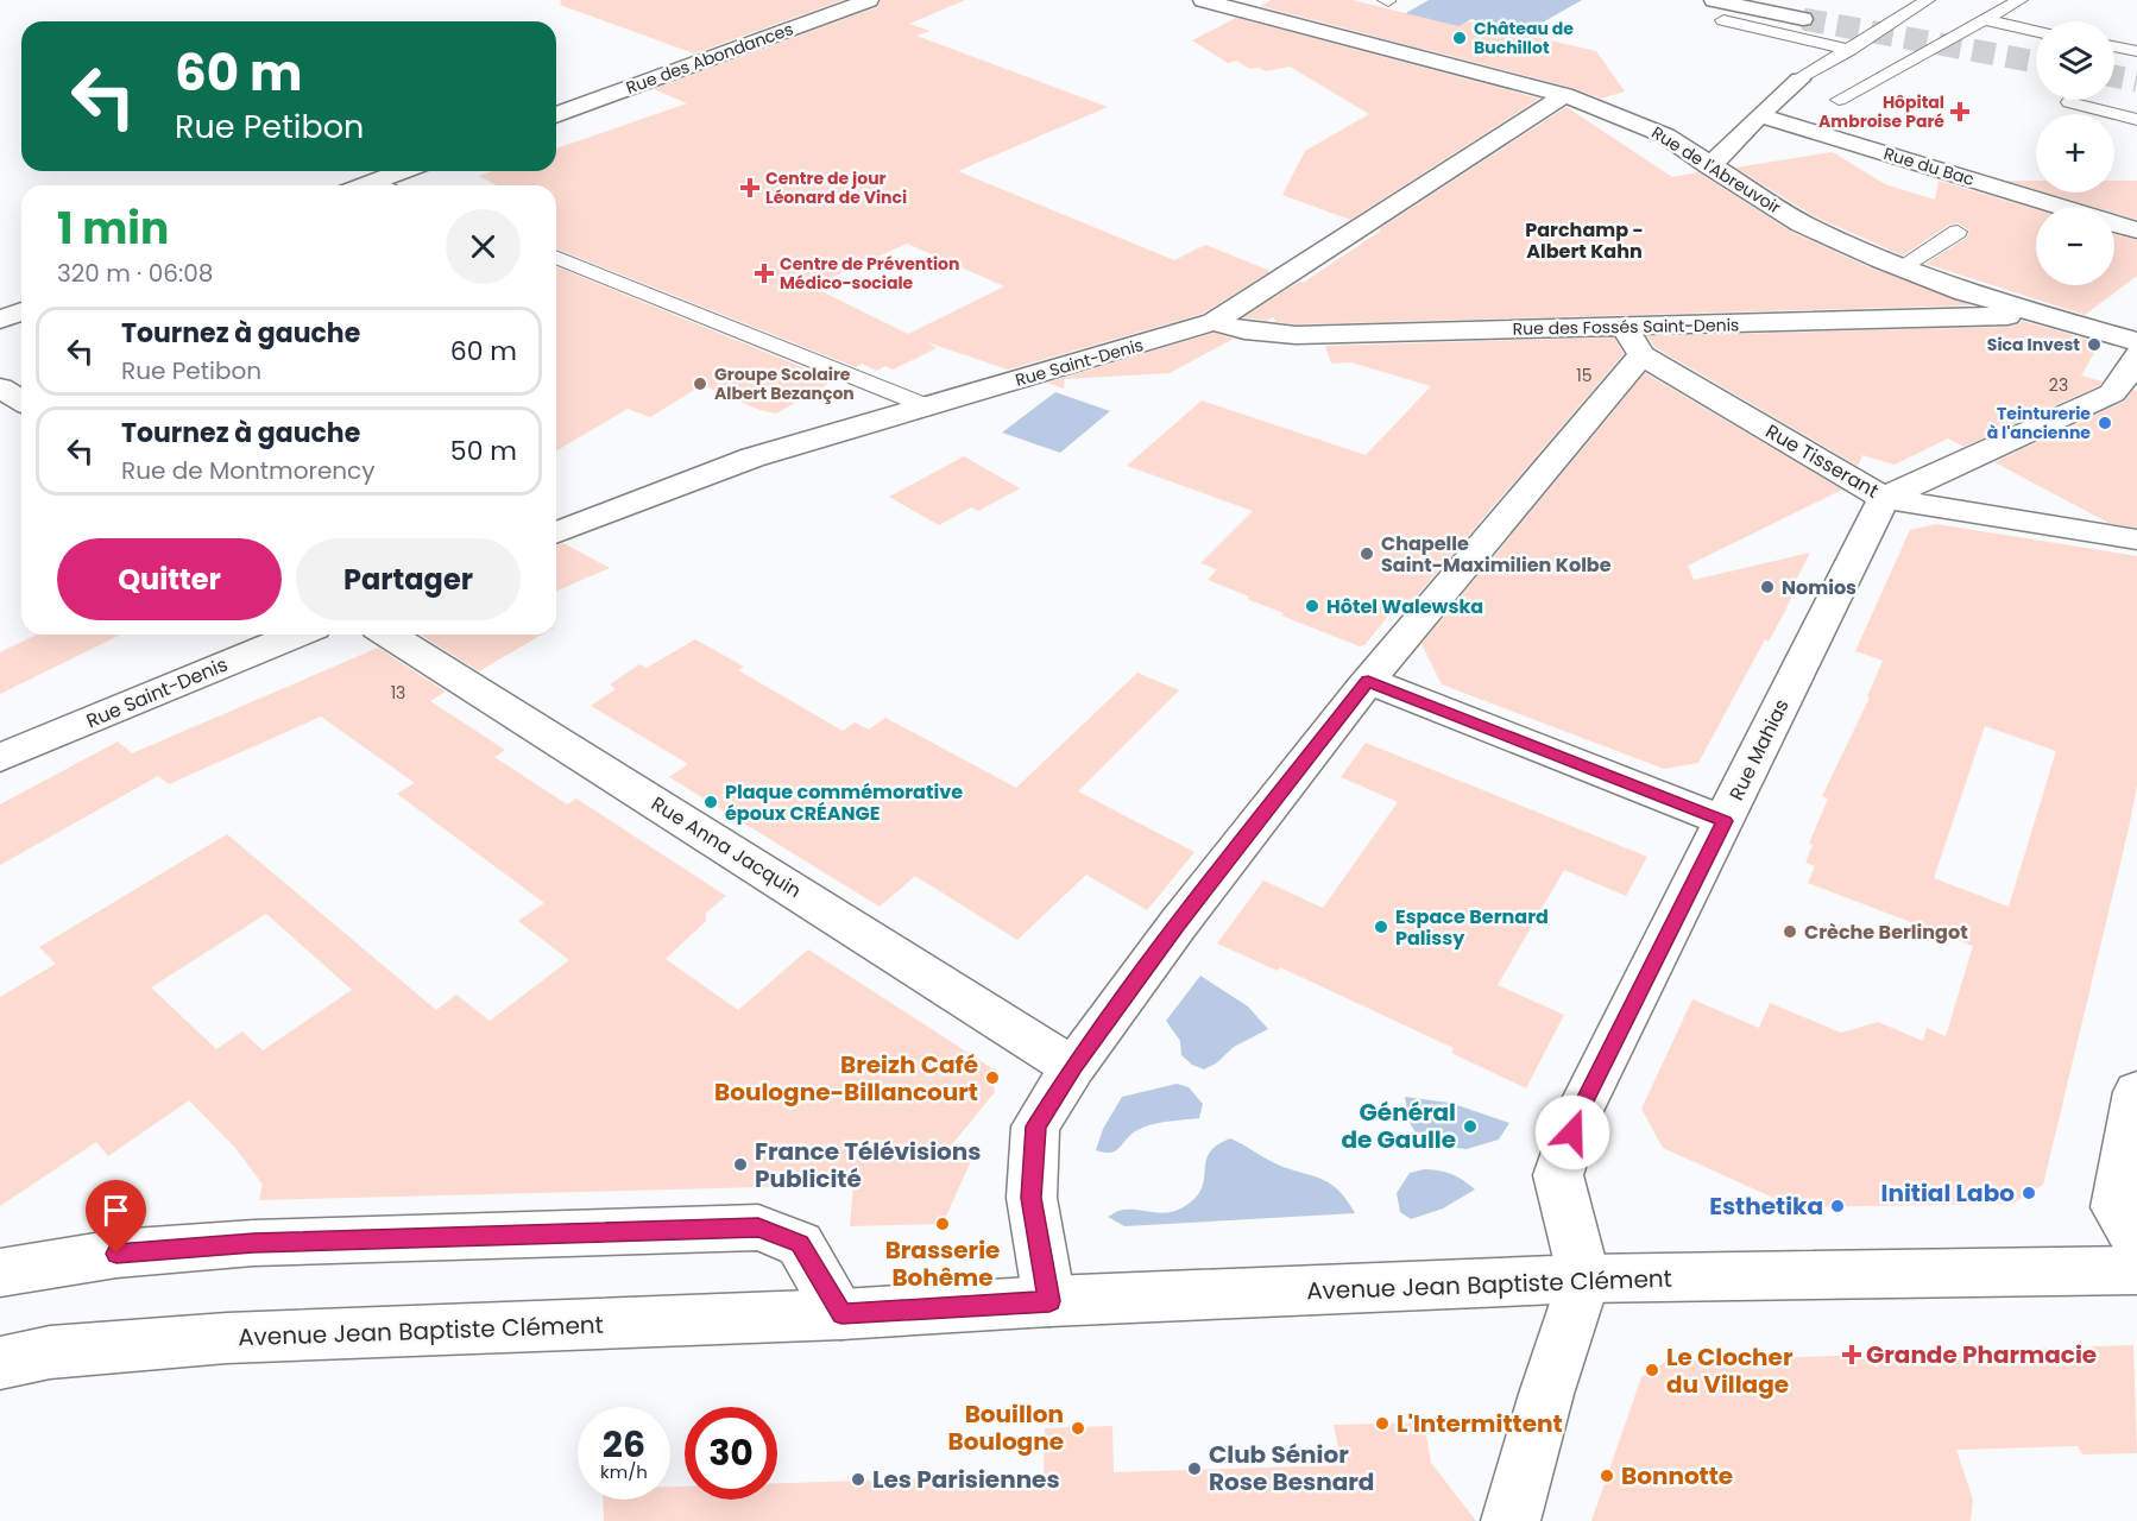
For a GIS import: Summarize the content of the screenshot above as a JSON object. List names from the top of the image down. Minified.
{"streets":{"main road":["Rue des Abondances","Rue du Bac","Rue de l'Abreuvoir","Rue des Fossés Saint-Denis","Rue Saint-Denis","Rue Tisserant","Rue Mahias","Rue Anna Jacquin","Avenue Jean Baptiste Clément"]},"crossings":[["Rue de l'Abreuvoir","Rue des Fossés Saint-Denis"],["Rue de l'Abreuvoir","Rue Saint-Denis"],["Rue des Fossés Saint-Denis","Rue Saint-Denis"],["Rue des Fossés Saint-Denis","Rue Tisserant"],["Rue Tisserant","Rue Mahias"],["Rue Mahias","Avenue Jean Baptiste Clément"]],"districts":["Parchamp - Albert Kahn"],"places":{"other":["Château de Buchillot","Sica Invest","Groupe Scolaire Albert Bezançon","Teinturerie à l'ancienne","Chapelle Saint-Maximilien Kolbe","Nomios","Hôtel Walewska","Plaque commémorative époux CRÉANGE","Espace Bernard Palissy","Crèche Berlingot","Breizh Café Boulogne-Billancourt","Général de Gaulle","France Télévisions Publicité","Initial Labo","Esthetika","Brasserie Bohême","Le Clocher du Village","L'Intermittent","Bouillon Boulogne","Club Sénior Rose Besnard","Bonnotte","Les Parisiennes"],"health":["Hôpital Ambroise Paré","Centre de jour Léonard de Vinci","Centre de Prévention Médico-sociale","Grande Pharmacie"]},"house_numbers":["15","23","13"],"page":{"map_buttons":["+","−"],"turn":["60 m","Rue Petibon"],"heading":["1 min","320 m · 06:08"],"list":[{"name":"Tournez à gauche","note":"Rue Petibon","value":"60 m"},{"name":"Tournez à gauche","note":"Rue de Montmorency","value":"50 m"}],"buttons":["Quitter","Partager"],"speed":"26 km/h","limit":"30"}}
